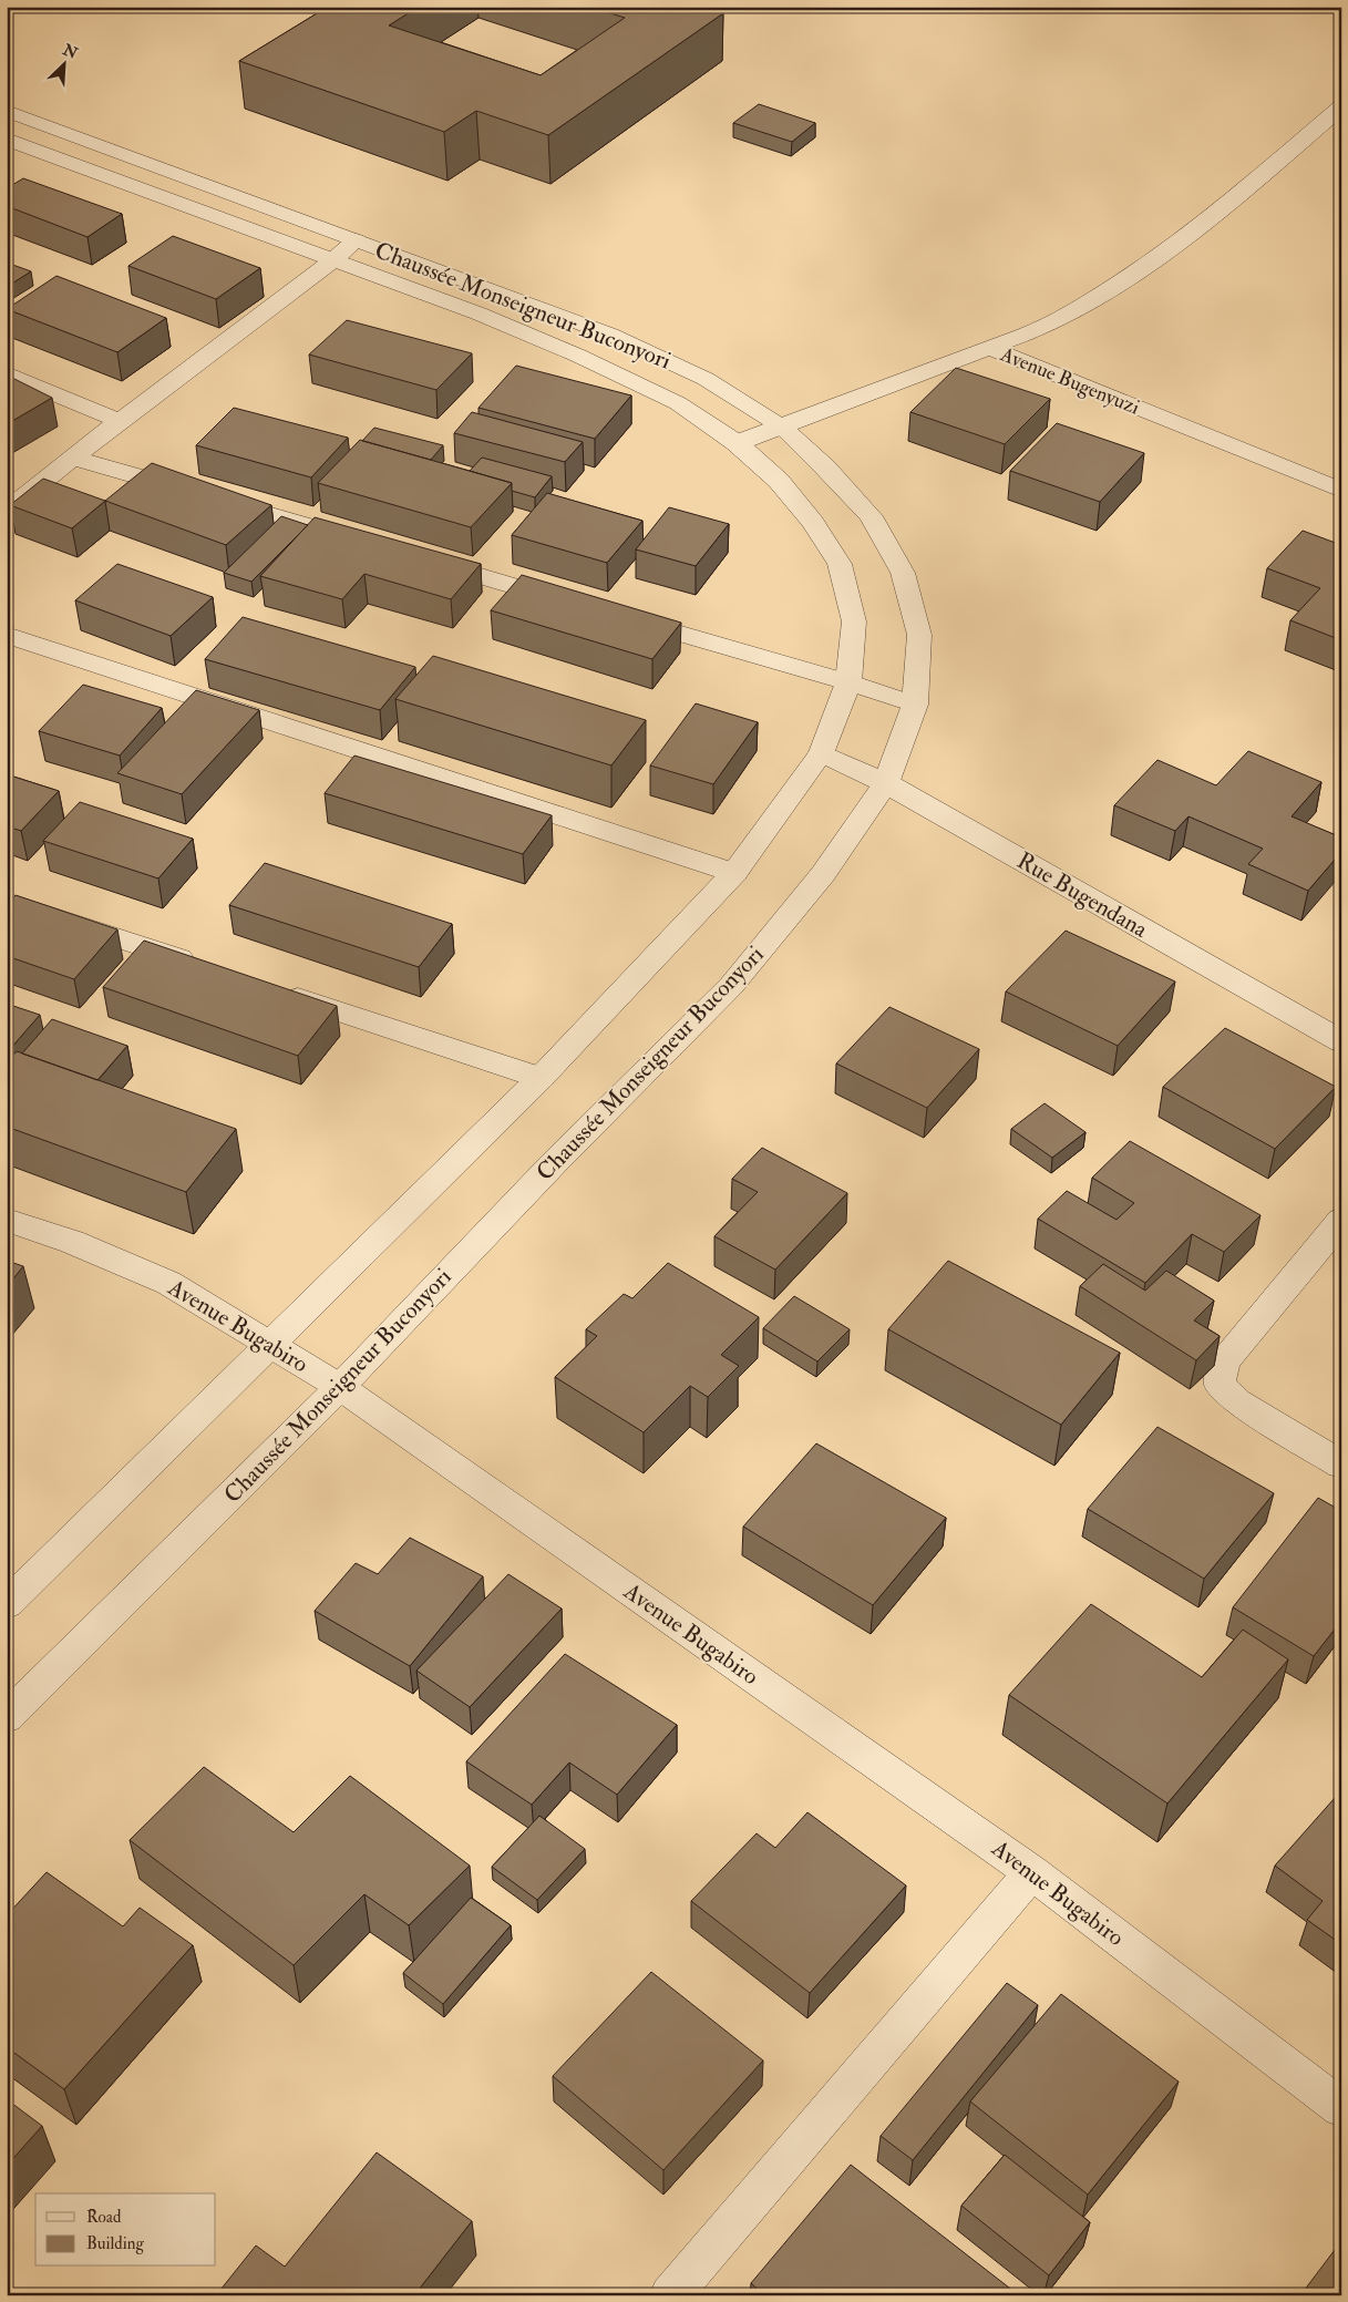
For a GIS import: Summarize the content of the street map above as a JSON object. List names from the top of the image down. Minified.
{"streets":{"street":["Chaussée Monseigneur Buconyori","Avenue Bugenyuzi","Rue Bugendana","Avenue Bugabiro"]},"crossings":[["Chaussée Monseigneur Buconyori","Avenue Bugenyuzi"],["Chaussée Monseigneur Buconyori","Rue Bugendana"],["Chaussée Monseigneur Buconyori","Avenue Bugabiro"]],"legend":["Road","Building"],"north":"top right"}
